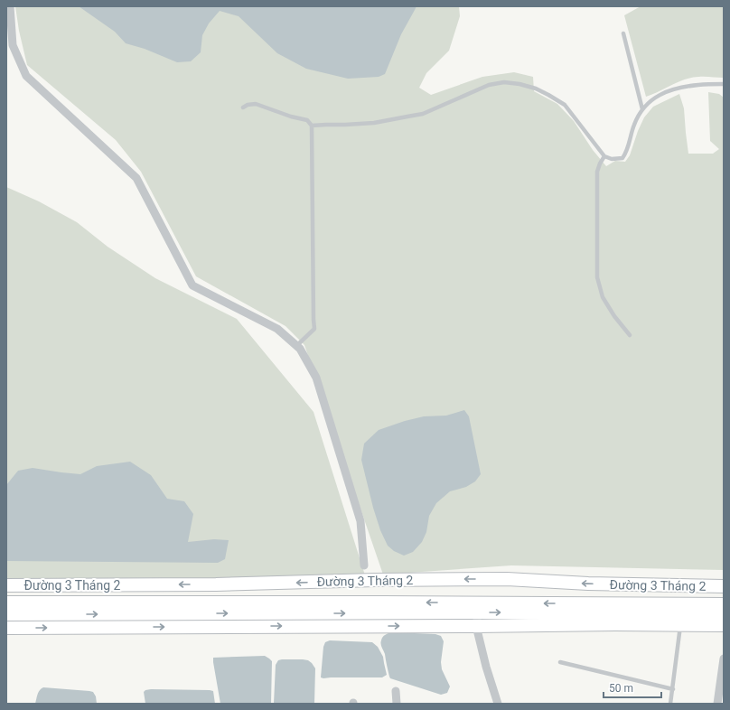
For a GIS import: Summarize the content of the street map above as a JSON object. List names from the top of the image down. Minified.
{"streets":{"main road":["Đường 3 Tháng 2"]},"scale_bar":"50 m"}
